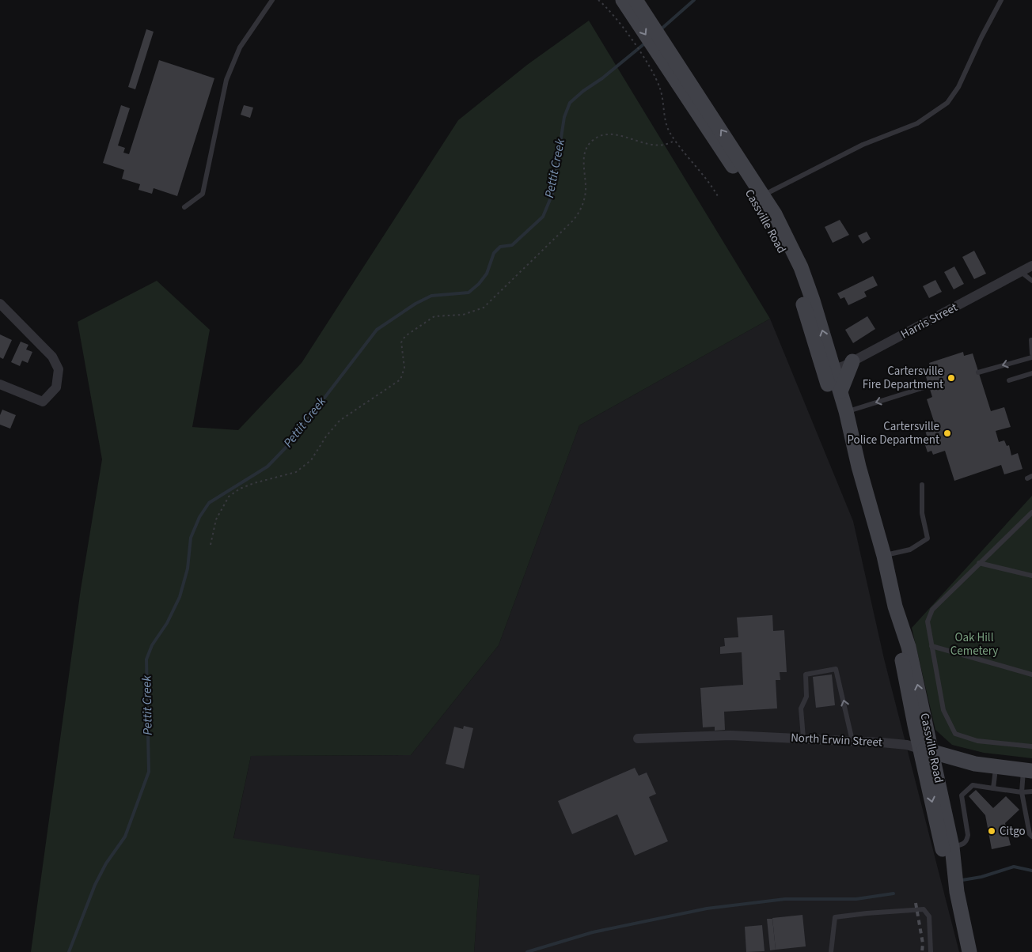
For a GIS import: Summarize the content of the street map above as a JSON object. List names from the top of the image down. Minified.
{"streets":{"main road":["Cassville Road","North Erwin Street"],"street":["Harris Street"]},"crossings":[["Cassville Road","Harris Street"],["Cassville Road","North Erwin Street"]],"water":["Pettit Creek"],"parks":["Oak Hill Cemetery"],"places":["Cartersville Fire Department","Cartersville Police Department","Citgo"]}
